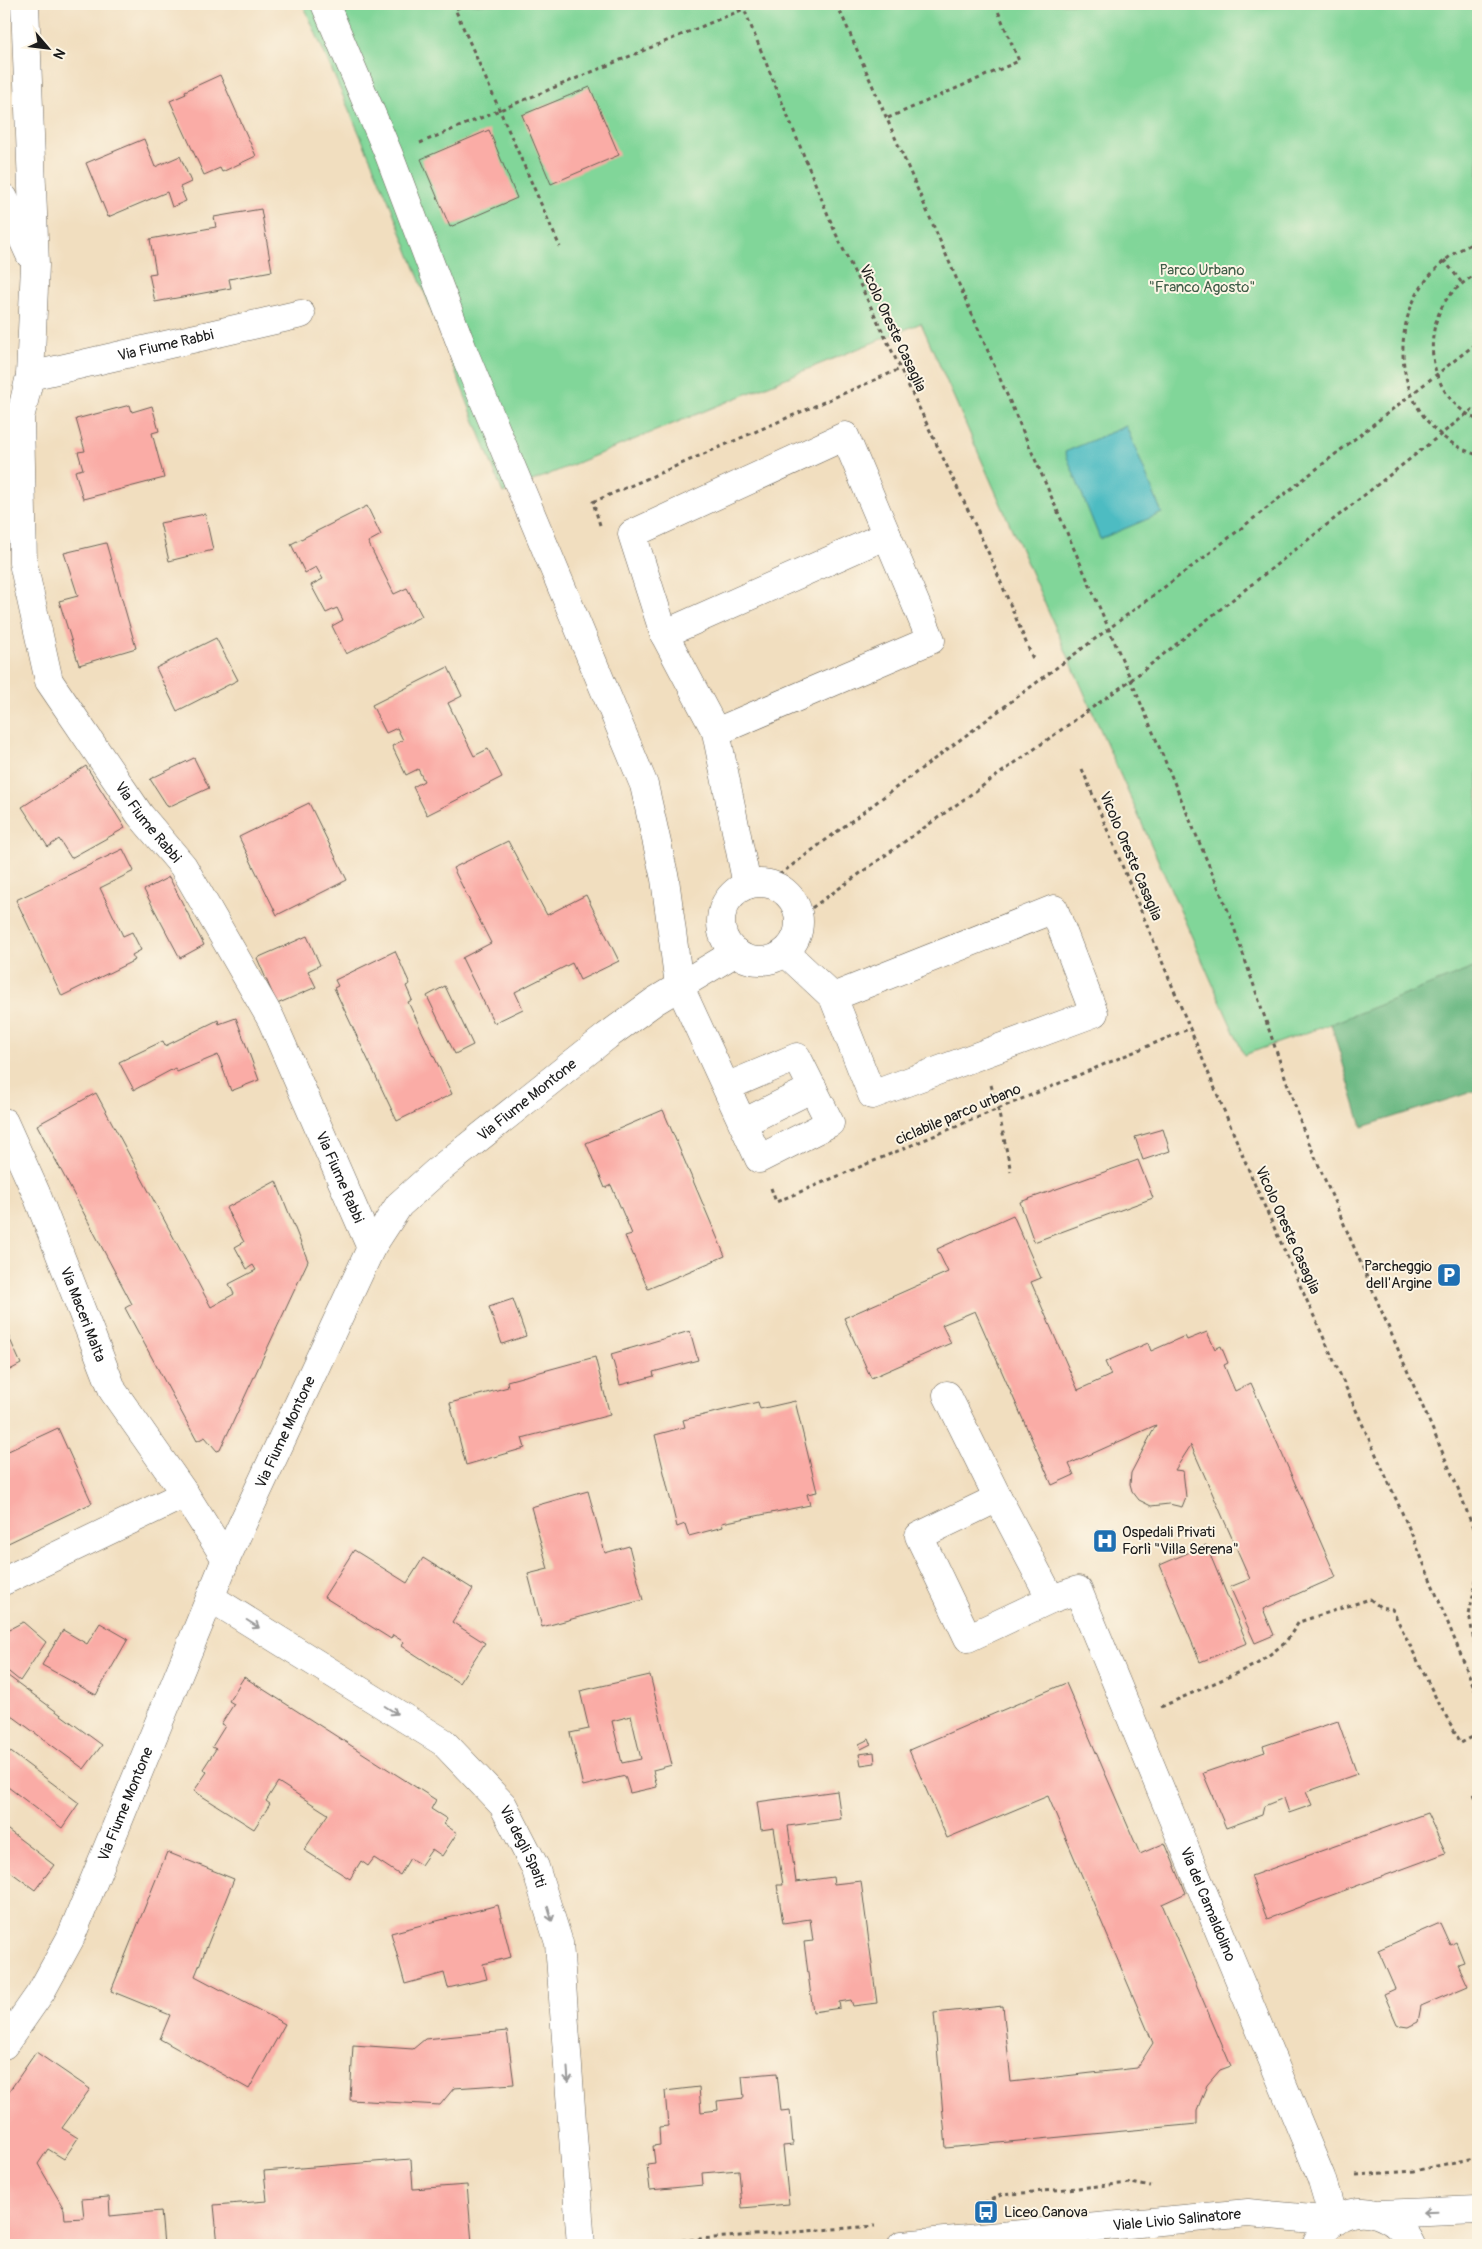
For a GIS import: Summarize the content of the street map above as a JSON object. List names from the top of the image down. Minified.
{"streets":{"street":["Via Fiume Rabbi","Via Fiume Montone","Via Maceri Malta","Via degli Spalti","Via del Camaldolino","Viale Livio Salinatore"],"path":["Vicolo Oreste Casaglia","ciclabile parco urbano"]},"crossings":[["Vicolo Oreste Casaglia","ciclabile parco urbano"],["Via Fiume Rabbi","Via Fiume Montone"],["Via Fiume Montone","Via Maceri Malta"],["Via Fiume Montone","Via degli Spalti"],["Via del Camaldolino","Viale Livio Salinatore"]],"one_way":["Via degli Spalti"],"parks":["Parco Urbano \"Franco Agosto\""],"places":{"parking":["Parcheggio dell'Argine"],"hospital":["Ospedali Privati Forlì \"Villa Serena\""],"bus stop":["Liceo Canova"]},"north":"bottom right"}
